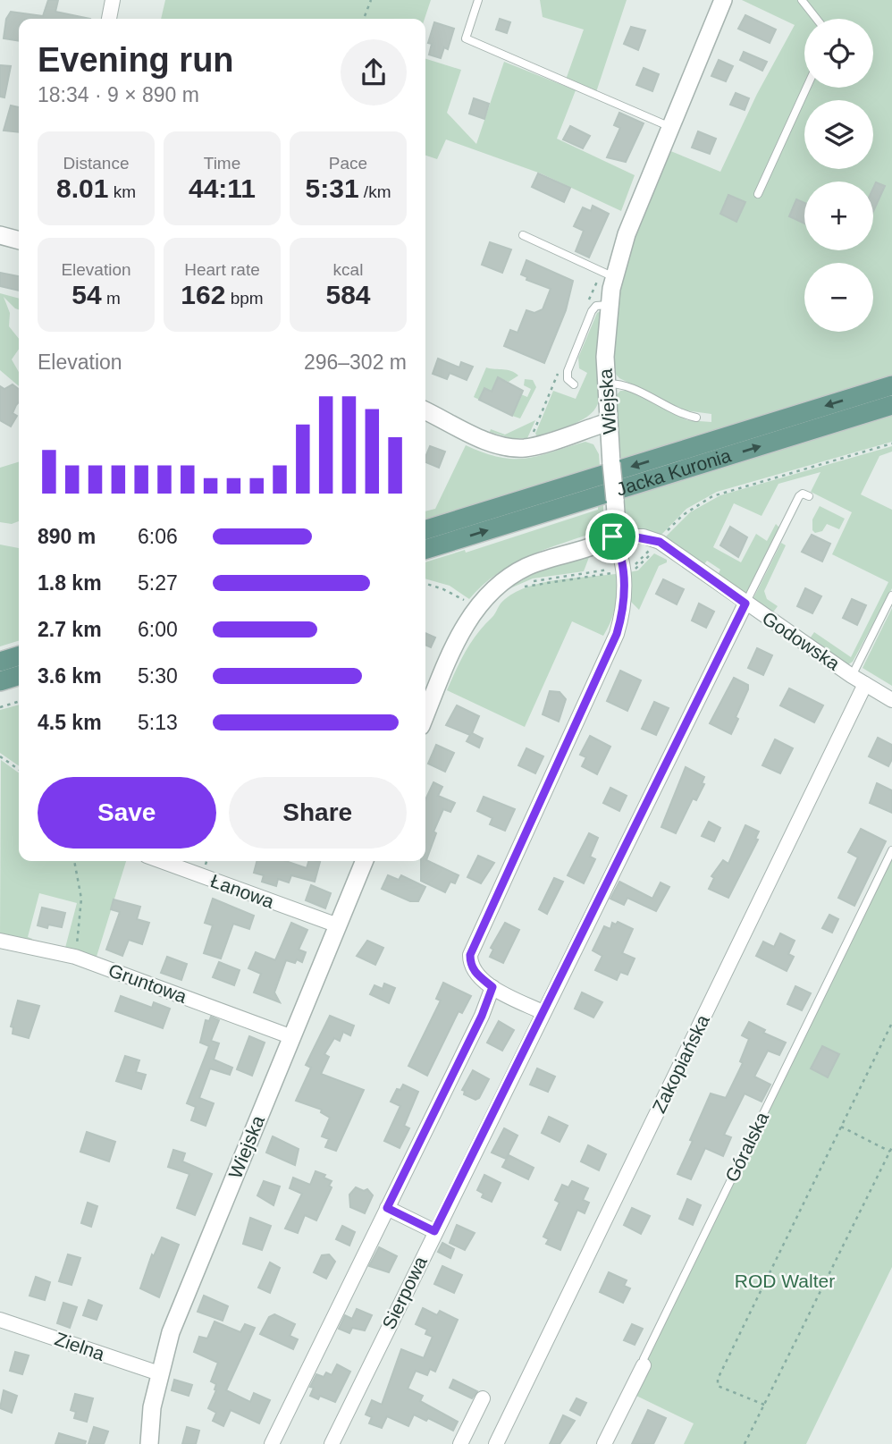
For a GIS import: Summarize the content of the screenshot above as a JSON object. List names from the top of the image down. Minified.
{"streets":{"main road":["Jacka Kuronia"],"street":["Wiejska","Godowska","Łanowa","Gruntowa","Zakopiańska","Góralska","Sierpowa","Zielna"]},"crossings":[["Wiejska","Godowska"],["Wiejska","Łanowa"],["Wiejska","Gruntowa"],["Wiejska","Zielna"],["Godowska","Zakopiańska"],["Godowska","Sierpowa"]],"parks":["ROD Walter"],"page":{"map_buttons":["+","−"],"heading":["Evening run","18:34 · 9 × 890 m"],"stats":[["Distance","8.01 km"],["Time","44:11"],["Pace","5:31 /km"],["Elevation","54 m"],["Heart rate","162 bpm"],["kcal","584"]],"chart":["Elevation","296–302 m"],"list":[{"name":"890 m","note":"6:06"},{"name":"1.8 km","note":"5:27"},{"name":"2.7 km","note":"6:00"},{"name":"3.6 km","note":"5:30"},{"name":"4.5 km","note":"5:13"}],"buttons":["Save","Share"]}}
